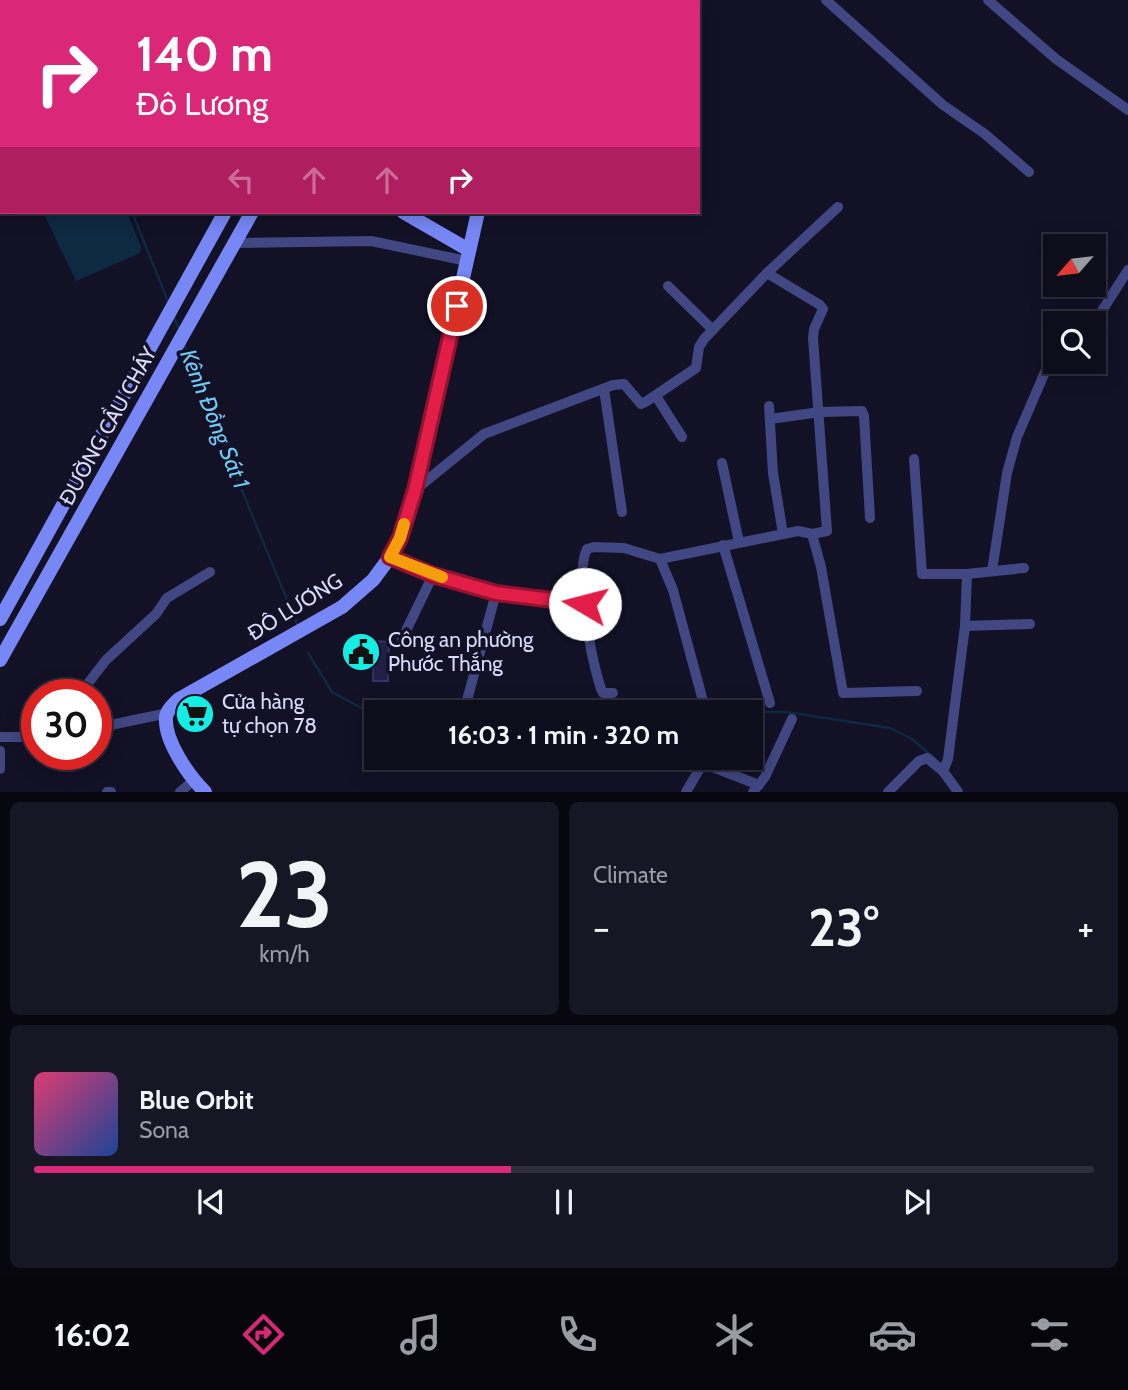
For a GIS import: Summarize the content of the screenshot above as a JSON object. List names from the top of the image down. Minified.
{"streets":{"main road":["ĐƯỜNG CẦU CHÁY","ĐÔ LƯƠNG"]},"water":["Kênh Đồng Sát 1"],"places":{"public building":["Công an phường Phước Thắng"],"supermarket":["Cửa hàng tự chọn 78"]},"north":"bottom left","page":{"turn":["140 m","Đô Lương"],"limit":"30","trip":"16:03 · 1 min · 320 m","tile":[["23","km/h"],"Climate"],"heat":["−","23°","+"],"song":["Blue Orbit","Sona"],"tabs":"16:02"}}
